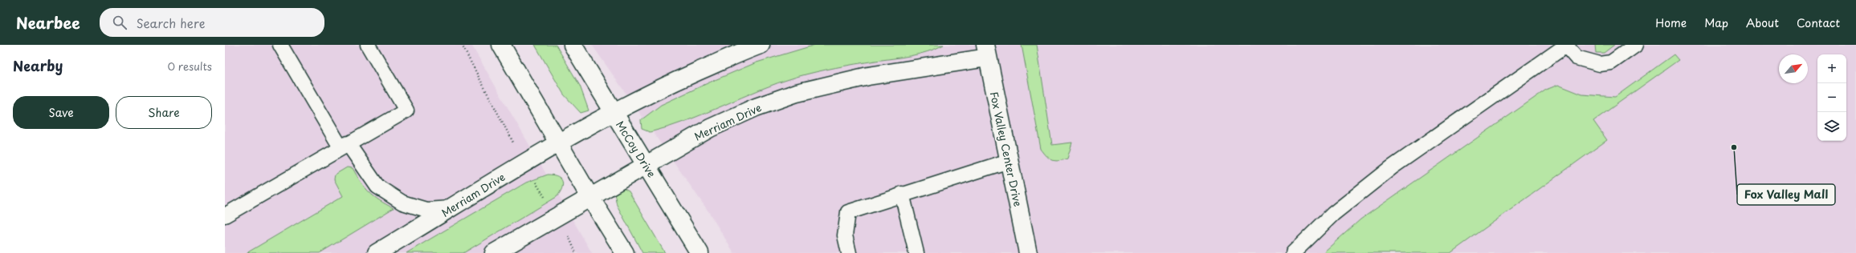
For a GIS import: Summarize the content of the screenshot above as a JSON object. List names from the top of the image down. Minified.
{"streets":{"street":["Merriam Drive","McCoy Drive","Fox Valley Center Drive"]},"crossings":[["Merriam Drive","McCoy Drive"],["Merriam Drive","Fox Valley Center Drive"]],"places":["Fox Valley Mall"],"north":"top right","page":{"header":"Nearbee","search":"Search here","nav":["Home","Map","About","Contact"],"heading":["Nearby","0 results"],"map_buttons":["+","−"],"buttons":["Save","Share"]}}
